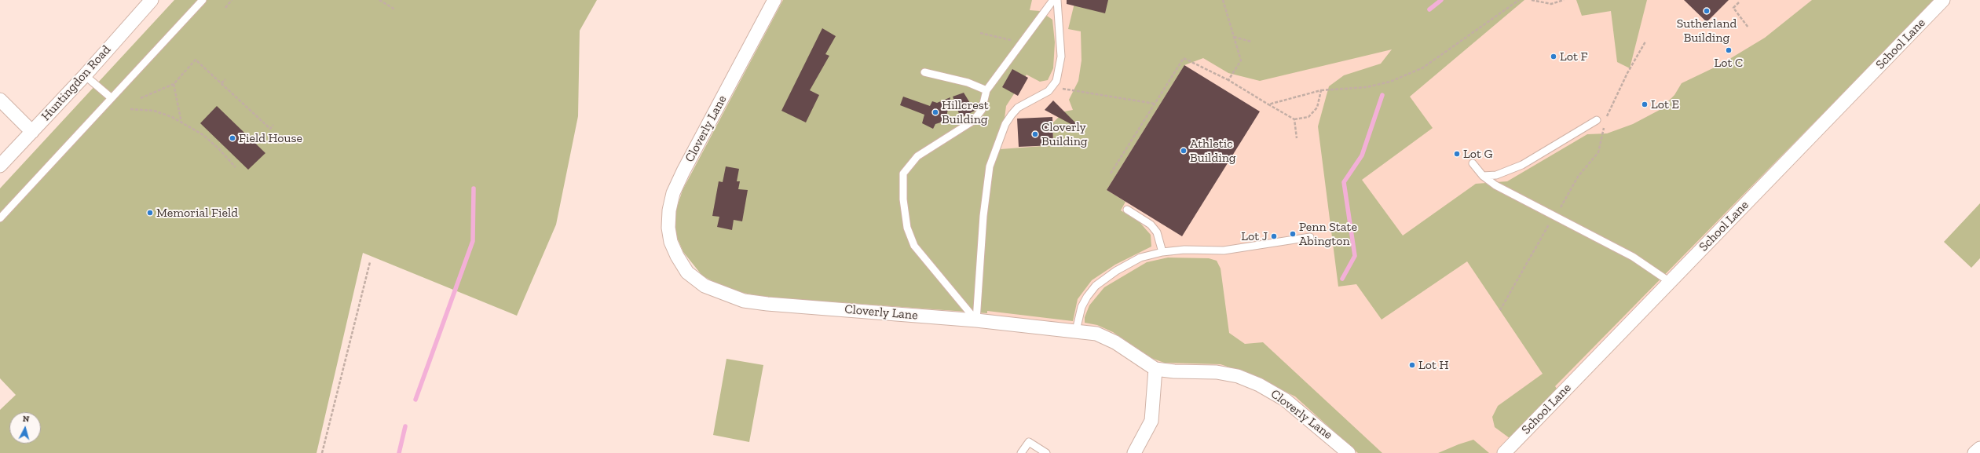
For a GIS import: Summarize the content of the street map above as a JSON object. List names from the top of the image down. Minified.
{"streets":{"street":["School Lane","Huntingdon Road","Cloverly Lane"]},"places":["Sutherland Building","Lot C","Lot F","Lot E","Hillcrest Building","Cloverly Building","Field House","Athletic Building","Lot G","Memorial Field","Penn State Abington","Lot J","Lot H"],"north":"top"}
